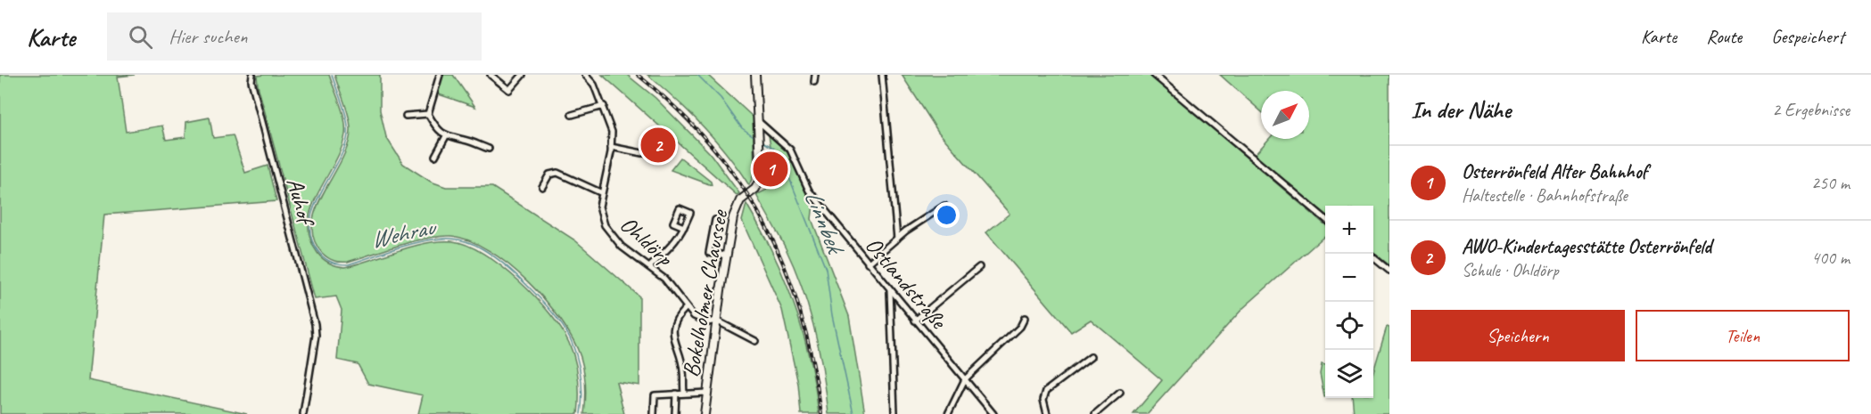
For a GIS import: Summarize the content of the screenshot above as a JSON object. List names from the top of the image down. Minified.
{"streets":{"main road":["Bokelholmer Chaussee"],"street":["Auhof","Ohldörp","Ostlandstraße"]},"crossings":[["Ohldörp","Bokelholmer Chaussee"],["Ostlandstraße","Bokelholmer Chaussee"]],"water":["Linnbek","Wehrau"],"north":"top right","page":{"header":"Karte","search":"Hier suchen","nav":["Karte","Route","Gespeichert"],"heading":["In der Nähe","2 Ergebnisse"],"pins":["2","1"],"list":[{"mark":"1","name":"Osterrönfeld Alter Bahnhof","note":"Haltestelle · Bahnhofstraße","value":"250 m"},{"mark":"2","name":"AWO-Kindertagesstätte Osterrönfeld","note":"Schule · Ohldörp","value":"400 m"}],"map_buttons":["+","−"],"buttons":["Speichern","Teilen"]}}
